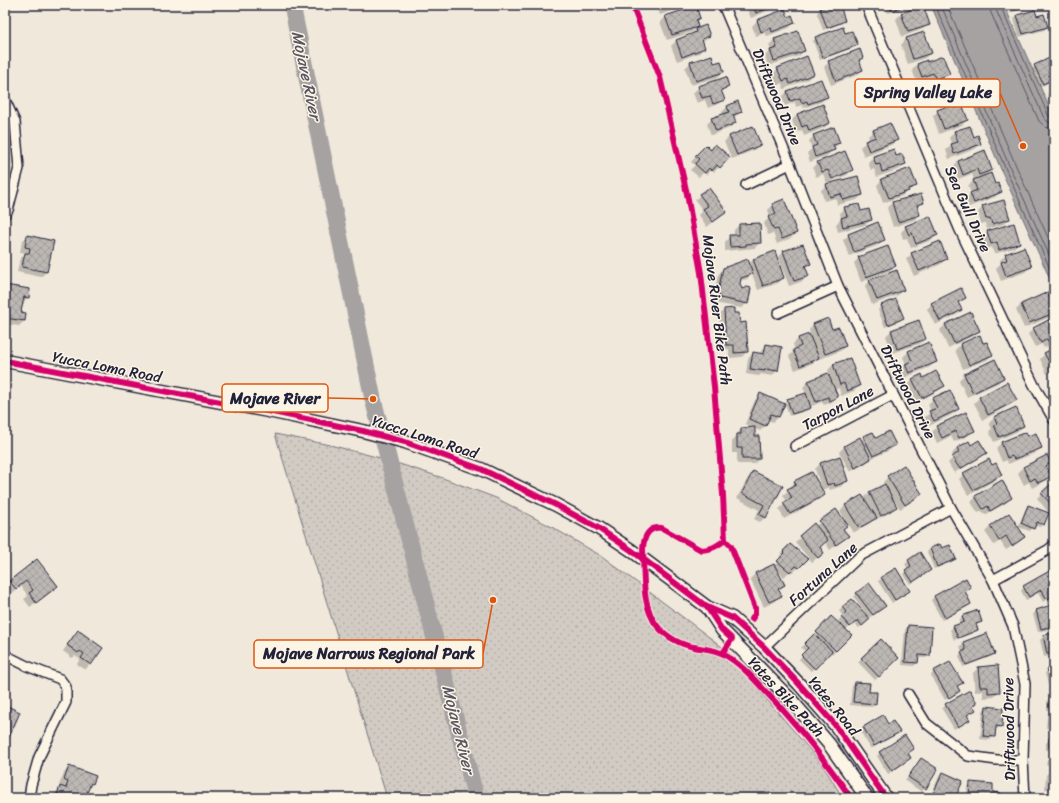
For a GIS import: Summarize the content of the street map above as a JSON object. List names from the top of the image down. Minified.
{"streets":{"main road":["Yucca Loma Road","Yates Road"],"street":["Driftwood Drive","Sea Gull Drive","Tarpon Lane","Fortuna Lane"],"cycle path":["Mojave River Bike Path","Yates Bike Path"]},"crossings":[["Driftwood Drive","Tarpon Lane"],["Driftwood Drive","Fortuna Lane"],["Yucca Loma Road","Yates Road"],["Fortuna Lane","Yates Road"]],"water":["Mojave River"],"places":["Spring Valley Lake","Mojave River","Mojave Narrows Regional Park"]}
